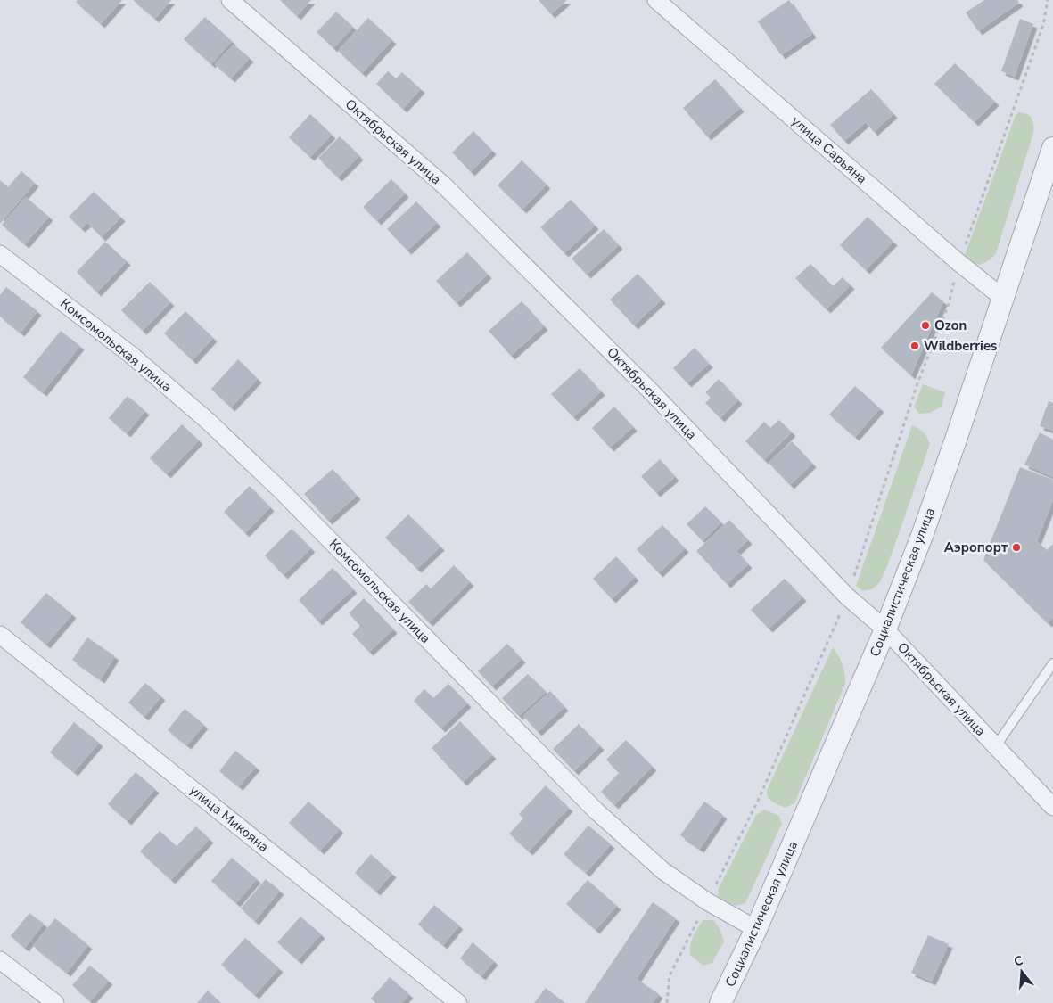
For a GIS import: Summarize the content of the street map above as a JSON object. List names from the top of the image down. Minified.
{"streets":{"street":["Октябрьская улица","улица Сарьяна","Комсомольская улица","Социалистическая улица","улица Микояна"]},"crossings":[["Октябрьская улица","Социалистическая улица"],["улица Сарьяна","Социалистическая улица"],["Комсомольская улица","Социалистическая улица"]],"places":["Ozon","Wildberries","Аэропорт"],"north":"top"}
